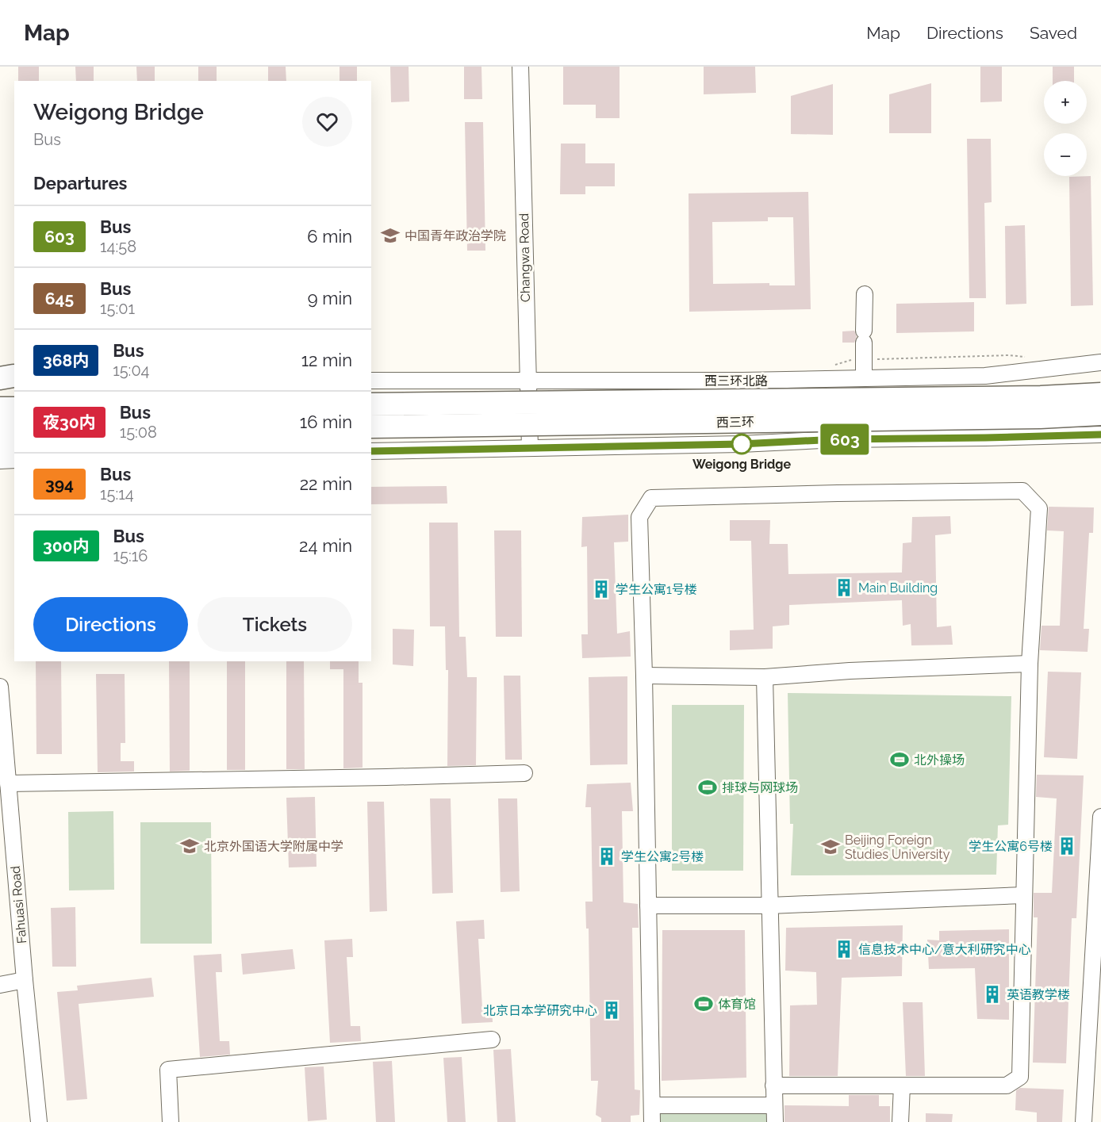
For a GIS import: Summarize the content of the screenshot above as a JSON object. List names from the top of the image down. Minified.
{"streets":{"highway":["西三环"],"street":["Changwa Road","西三环北路","Fahuasi Road"]},"crossings":[["Changwa Road","西三环北路"]],"places":{"school or university":["中国青年政治学院","北京外国语大学附属中学","Beijing Foreign Studies University"],"other":["Weigong Bridge"],"building":["Main Building","学生公寓1号楼","学生公寓6号楼","学生公寓2号楼","信息技术中心/意大利研究中心","英语教学楼","北京日本学研究中心"],"sports":["北外操场","排球与网球场","体育馆"]},"lines":["bus line 603"],"page":{"header":"Map","nav":["Map","Directions","Saved"],"on_map":"603","map_buttons":["+","−"],"heading":[["Weigong Bridge","Bus"],"Departures"],"list":[{"mark":"603","name":"Bus","note":"14:58","value":"6 min"},{"mark":"645","name":"Bus","note":"15:01","value":"9 min"},{"mark":"368内","name":"Bus","note":"15:04","value":"12 min"},{"mark":"夜30内","name":"Bus","note":"15:08","value":"16 min"},{"mark":"394","name":"Bus","note":"15:14","value":"22 min"},{"mark":"300内","name":"Bus","note":"15:16","value":"24 min"}],"buttons":["Directions","Tickets"]}}
